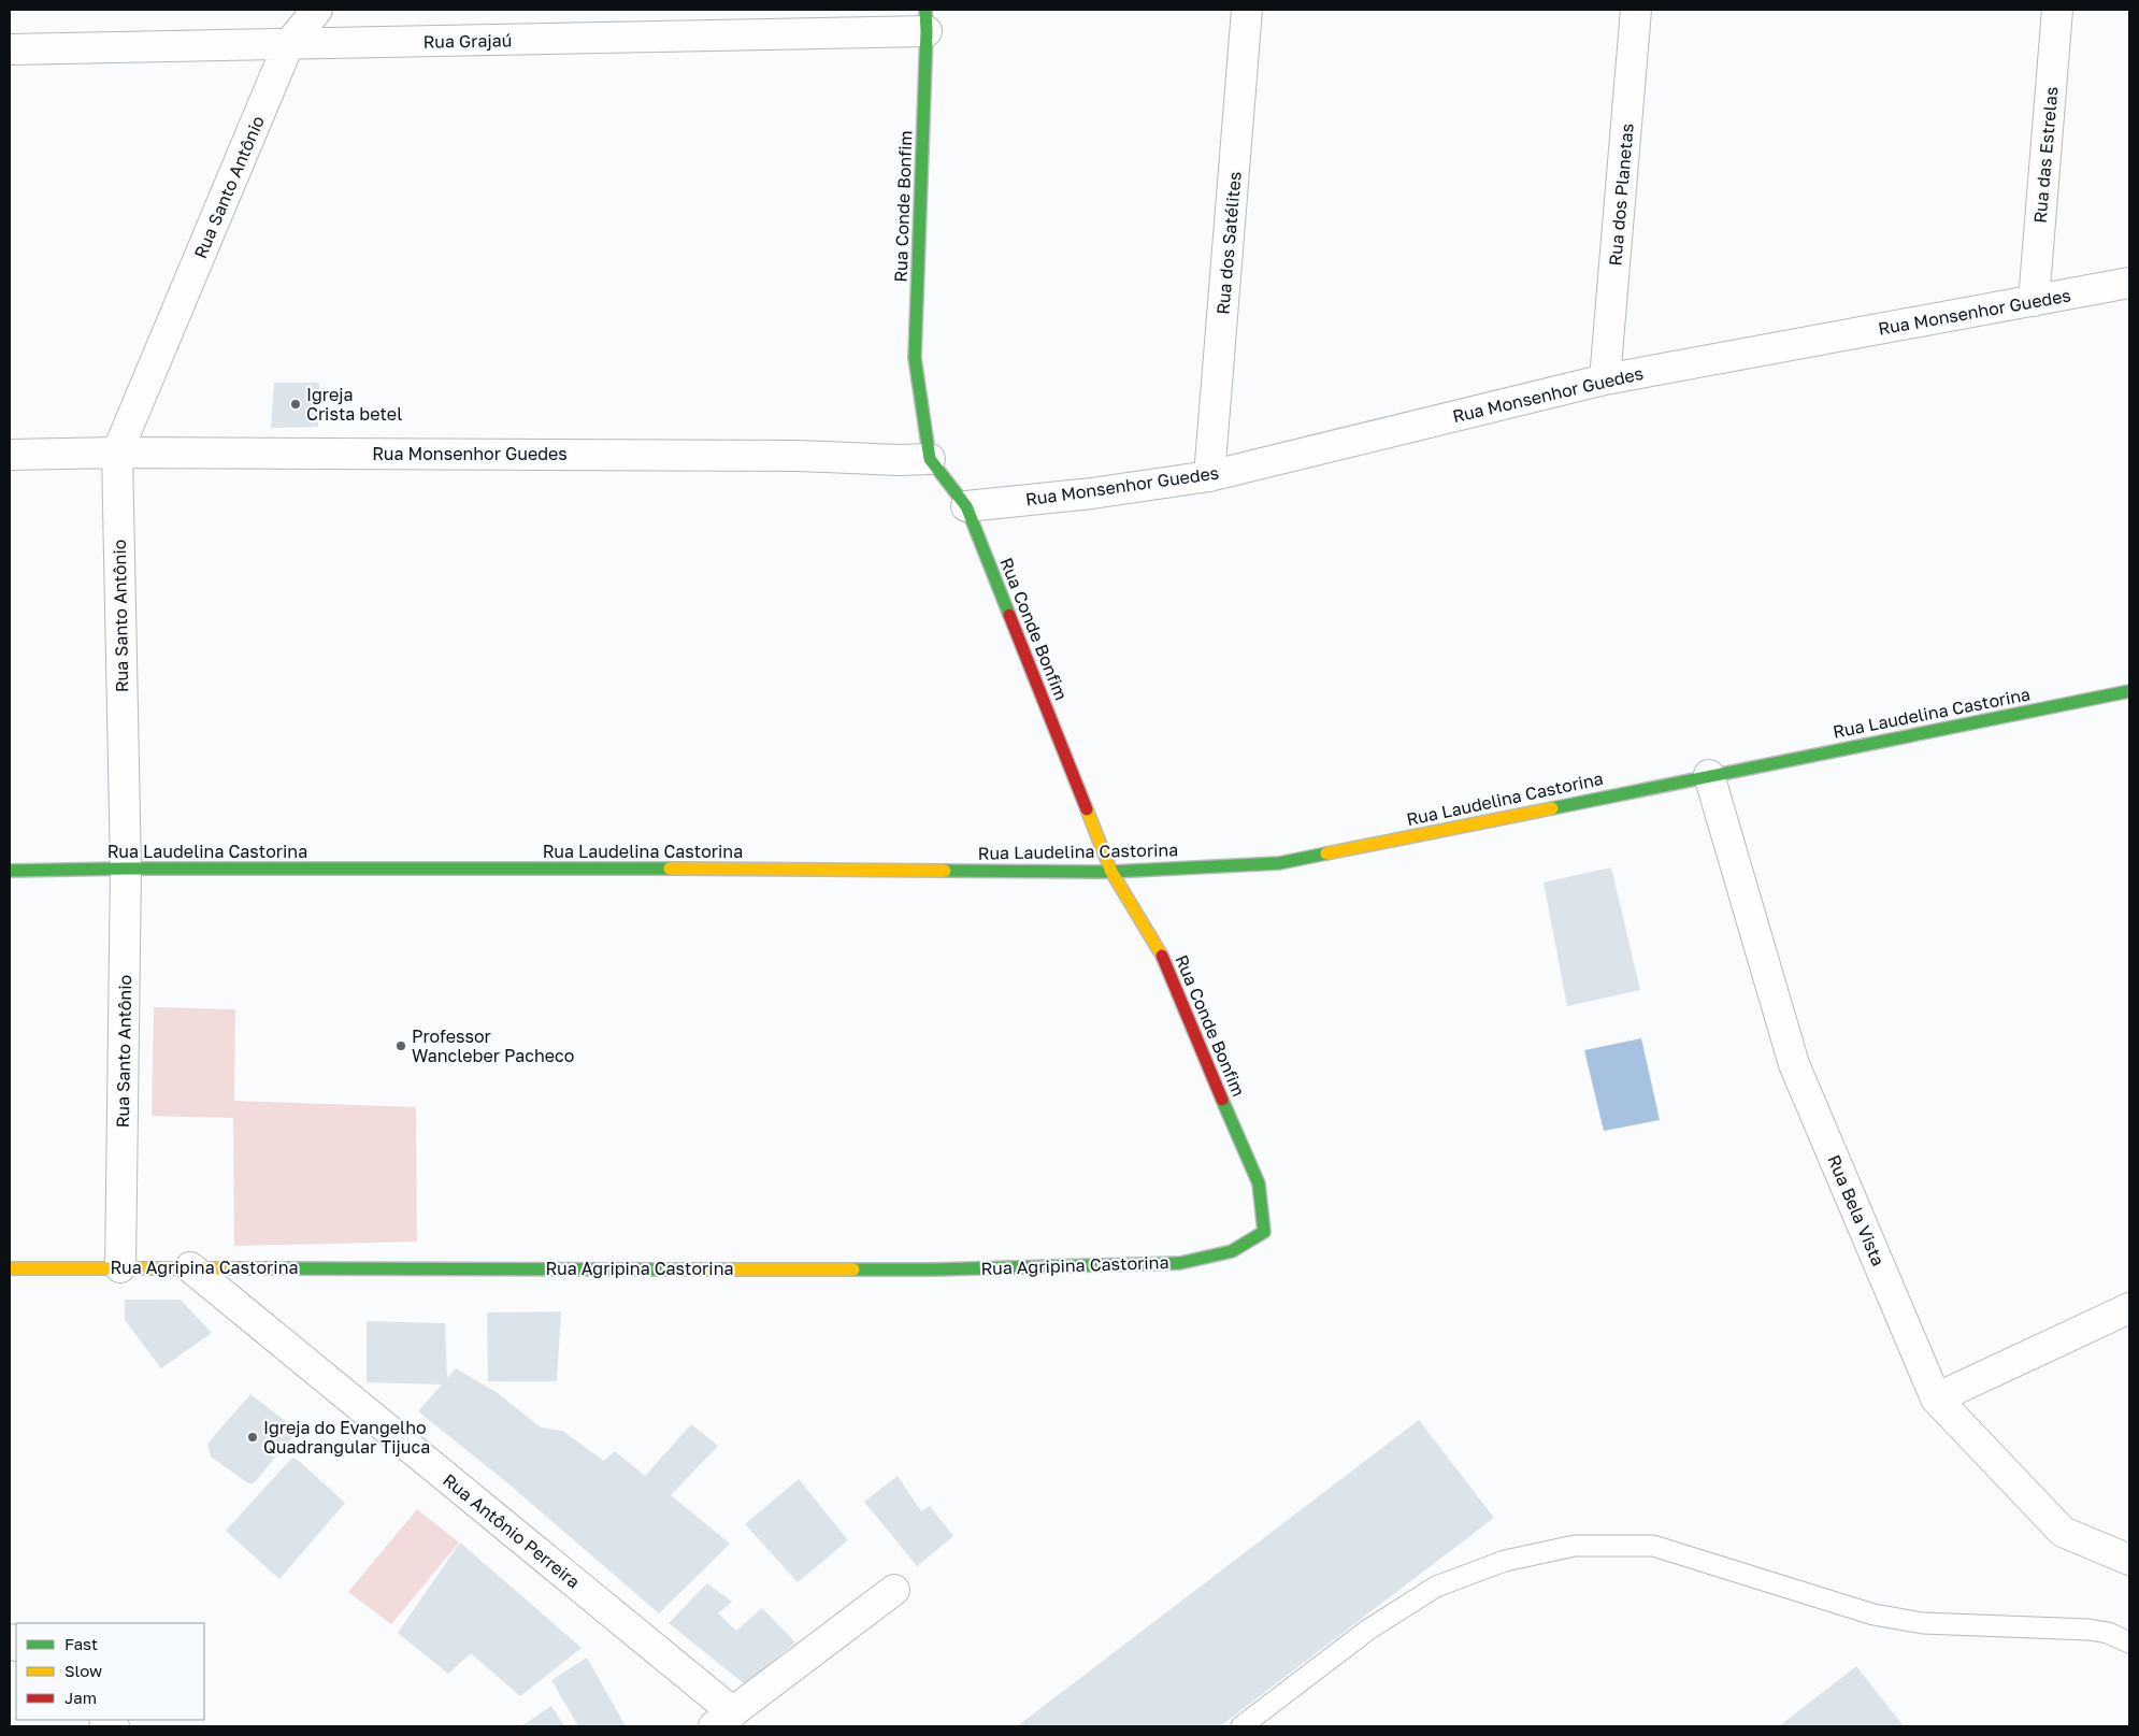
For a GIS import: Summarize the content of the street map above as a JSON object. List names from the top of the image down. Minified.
{"streets":{"street":["Rua Grajaú","Rua das Estrelas","Rua Santo Antônio","Rua dos Planetas","Rua Conde Bonfim","Rua dos Satélites","Rua Monsenhor Guedes","Rua Laudelina Castorina","Rua Bela Vista","Rua Agripina Castorina","Rua Antônio Perreira"]},"crossings":[["Rua Grajaú","Rua Santo Antônio"],["Rua Grajaú","Rua Conde Bonfim"],["Rua das Estrelas","Rua Monsenhor Guedes"],["Rua Santo Antônio","Rua Monsenhor Guedes"],["Rua Santo Antônio","Rua Laudelina Castorina"],["Rua Santo Antônio","Rua Agripina Castorina"],["Rua dos Planetas","Rua Monsenhor Guedes"],["Rua Conde Bonfim","Rua Monsenhor Guedes"],["Rua Conde Bonfim","Rua Laudelina Castorina"],["Rua Conde Bonfim","Rua Agripina Castorina"],["Rua dos Satélites","Rua Monsenhor Guedes"],["Rua Laudelina Castorina","Rua Bela Vista"],["Rua Agripina Castorina","Rua Antônio Perreira"]],"places":["Igreja Crista betel","Professor Wancleber Pacheco","Igreja do Evangelho Quadrangular Tijuca"],"legend":["Fast","Slow","Jam"]}
